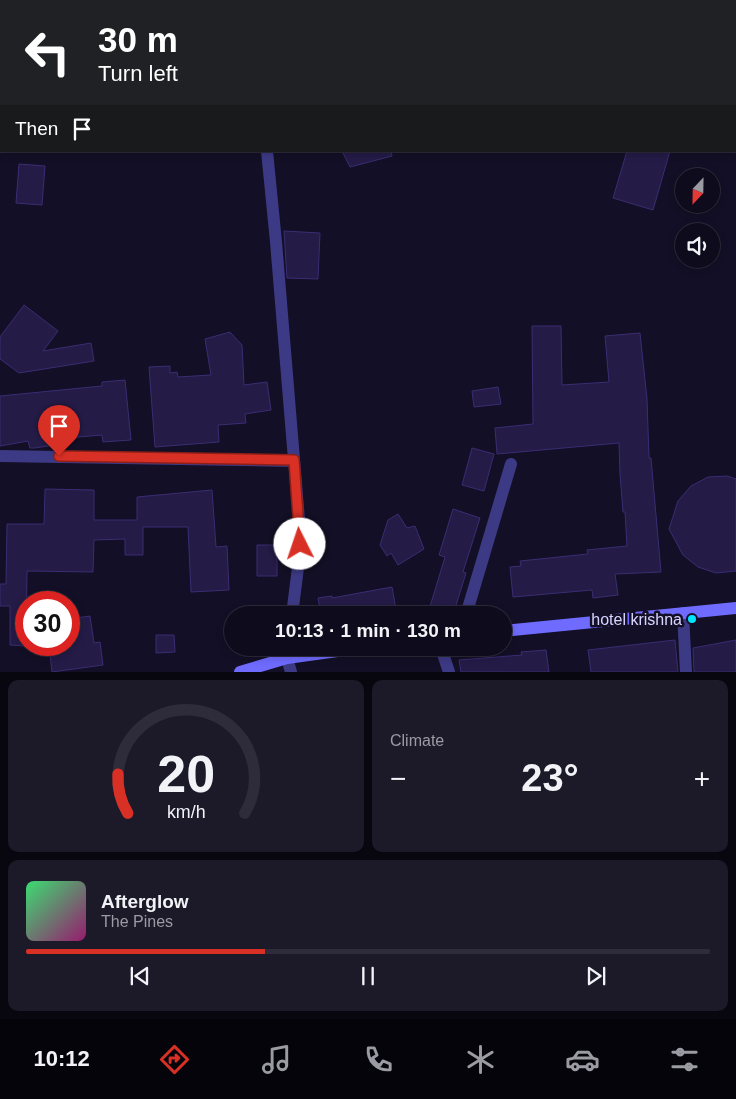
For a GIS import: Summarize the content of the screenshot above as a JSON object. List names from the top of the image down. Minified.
{"places":["hotel krishna"],"north":"bottom","page":{"turn":["30 m","Turn left"],"then":"Then","limit":"30","trip":"10:13 · 1 min · 130 m","tile":"Climate","heat":["−","23°","+"],"song":["Afterglow","The Pines"],"tabs":"10:12","gauge":["20","km/h"]}}
